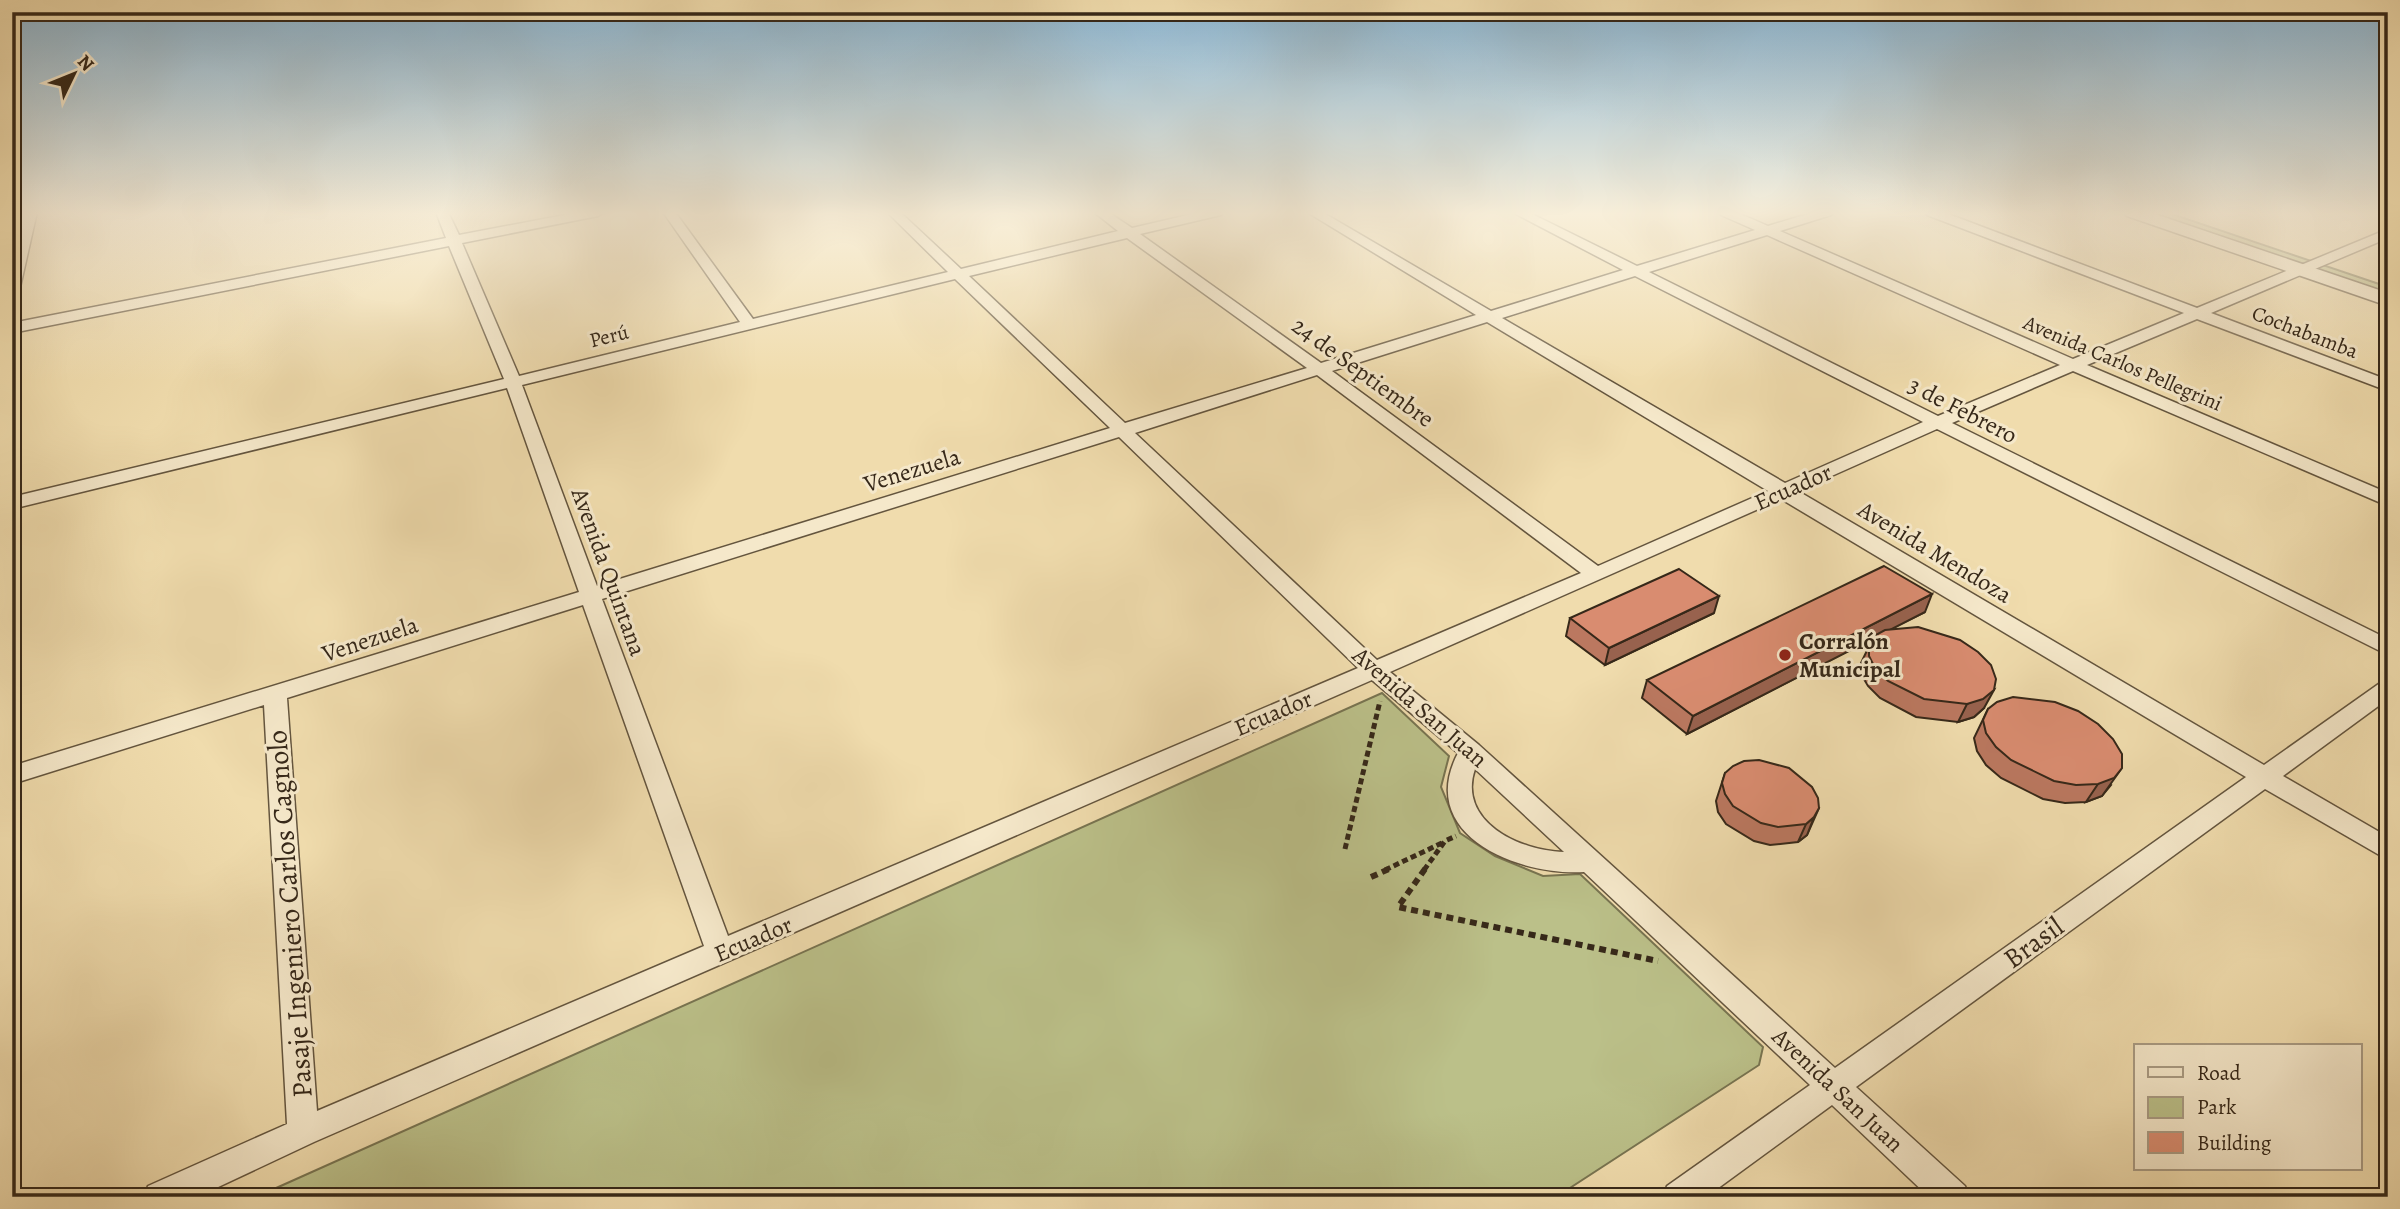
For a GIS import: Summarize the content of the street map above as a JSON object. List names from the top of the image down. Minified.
{"streets":{"street":["Cochabamba","Perú","Avenida Carlos Pellegrini","24 de Septiembre","3 de Febrero","Venezuela","Ecuador","Avenida Mendoza","Avenida Quintana","Avenida San Juan","Pasaje Ingeniero Carlos Cagnolo","Brasil"]},"crossings":[["Cochabamba","Ecuador"],["Perú","Avenida Quintana"],["Perú","Avenida San Juan"],["Avenida Carlos Pellegrini","Ecuador"],["24 de Septiembre","Venezuela"],["24 de Septiembre","Ecuador"],["3 de Febrero","Venezuela"],["3 de Febrero","Ecuador"],["Venezuela","Avenida Mendoza"],["Venezuela","Avenida Quintana"],["Venezuela","Avenida San Juan"],["Venezuela","Pasaje Ingeniero Carlos Cagnolo"],["Ecuador","Avenida Mendoza"],["Ecuador","Avenida Quintana"],["Ecuador","Avenida San Juan"],["Ecuador","Pasaje Ingeniero Carlos Cagnolo"],["Avenida Mendoza","Brasil"],["Avenida San Juan","Brasil"]],"places":["Corralón Municipal"],"legend":["Road","Park","Building"],"north":"top right"}
